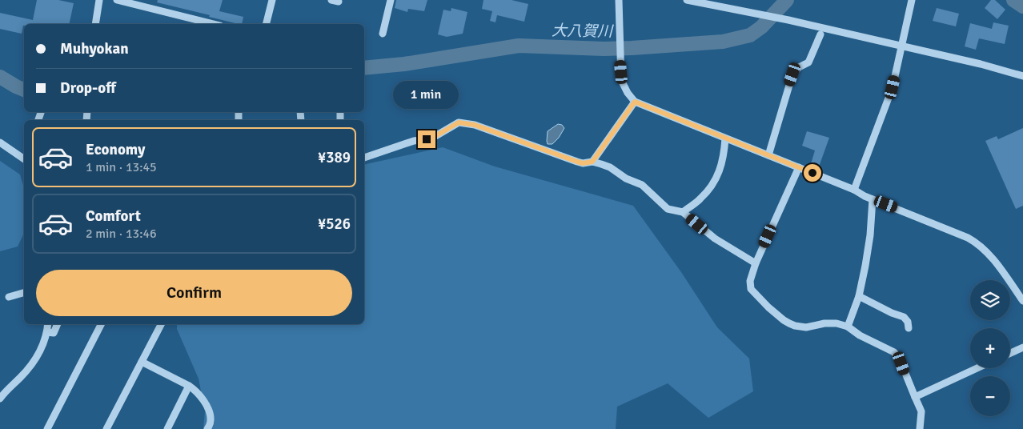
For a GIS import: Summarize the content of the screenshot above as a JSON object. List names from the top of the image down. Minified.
{"water":["大八賀川"],"page":{"banner":["Muhyokan","Drop-off"],"bubble":"1 min","list":[{"name":"Economy","note":"1 min · 13:45","value":"¥389"},{"name":"Comfort","note":"2 min · 13:46","value":"¥526"}],"buttons":"Confirm","map_buttons":["+","−"]}}
